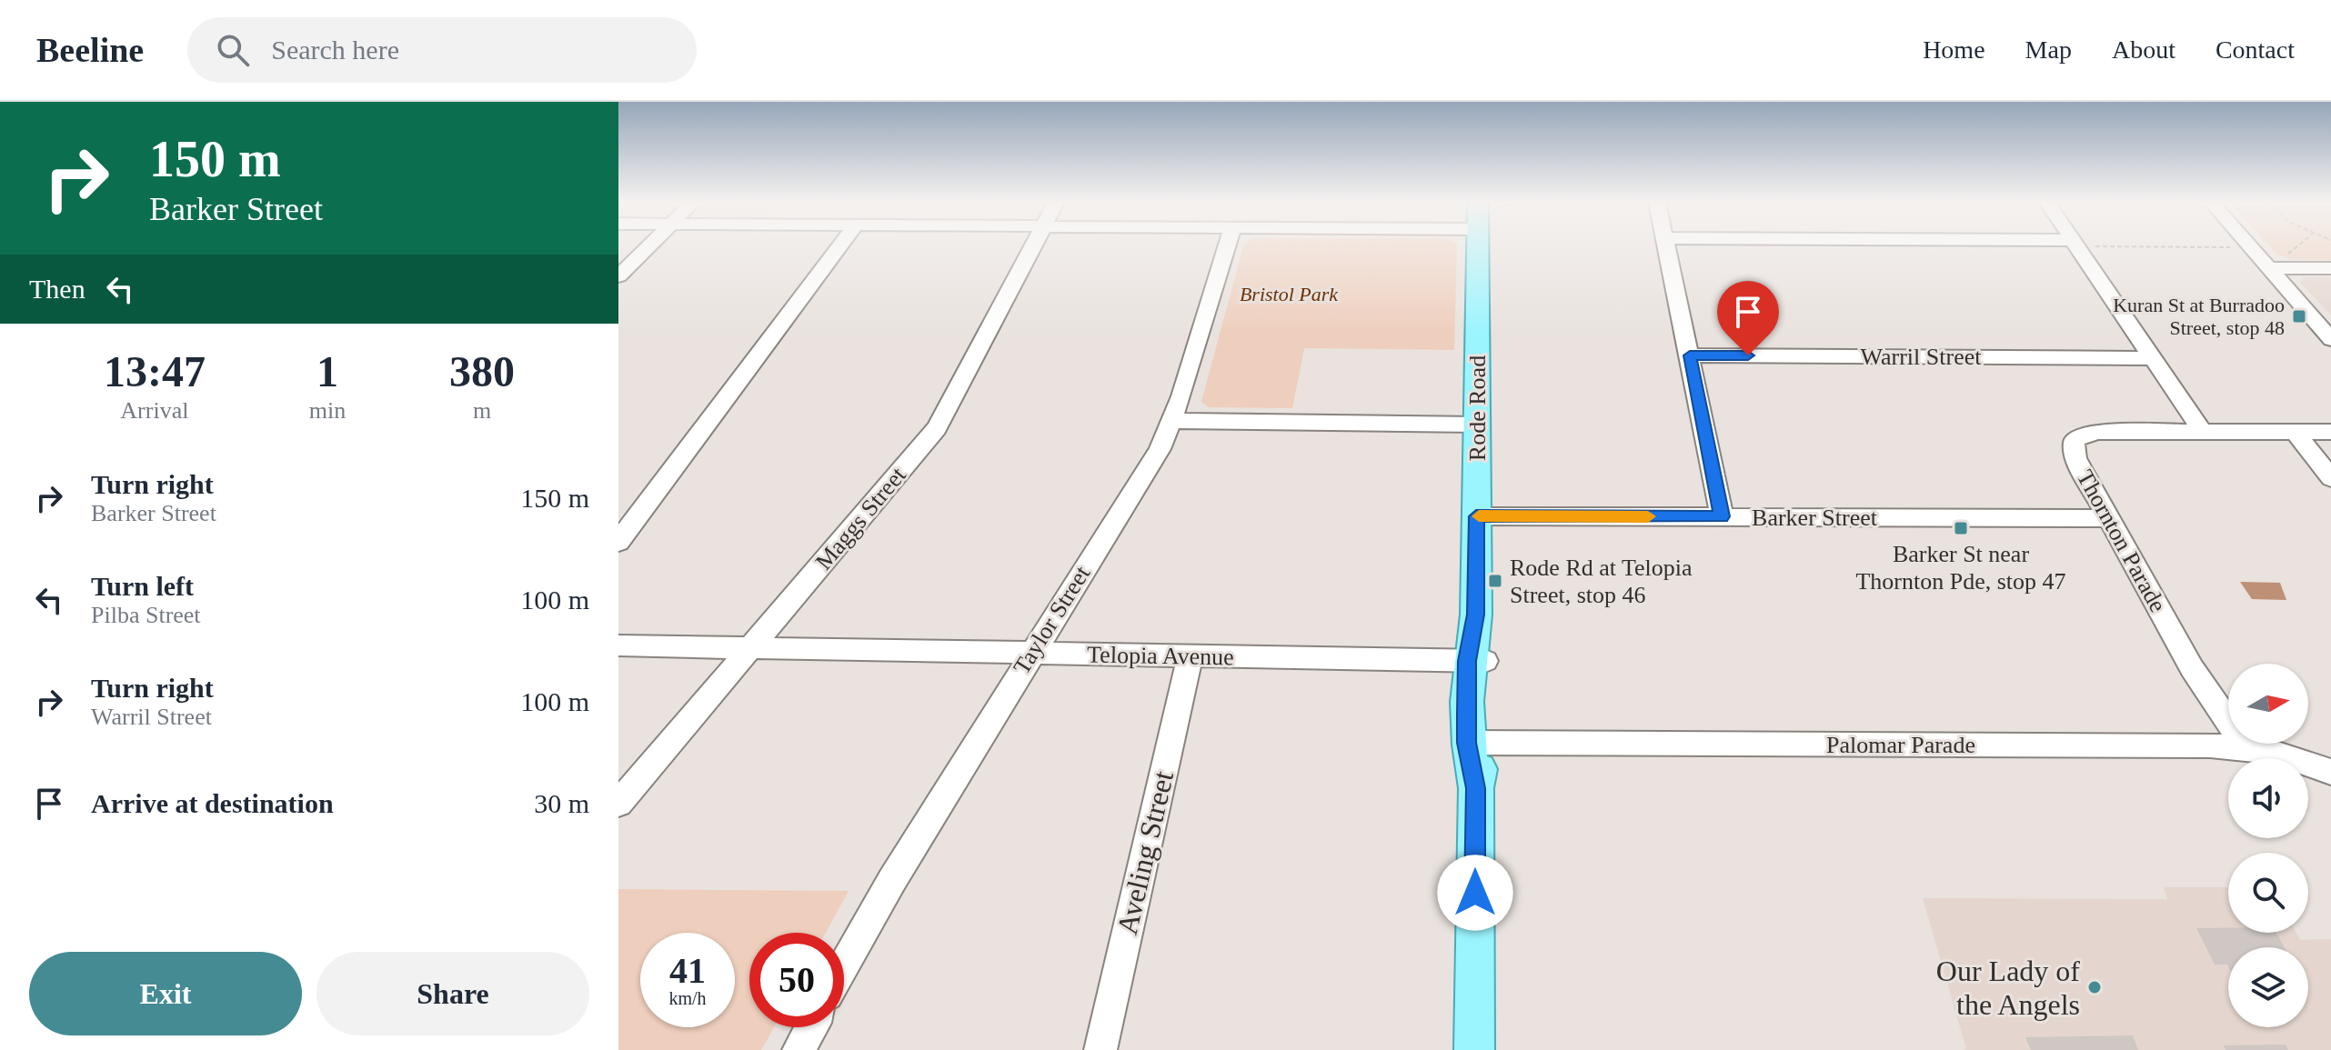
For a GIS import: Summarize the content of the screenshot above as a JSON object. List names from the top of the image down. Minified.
{"streets":{"main road":["Rode Road"],"street":["Warril Street","Barker Street","Maggs Street","Thornton Parade","Taylor Street","Telopia Avenue","Palomar Parade","Aveling Street"]},"crossings":[["Rode Road","Barker Street"],["Rode Road","Telopia Avenue"],["Rode Road","Palomar Parade"],["Barker Street","Thornton Parade"],["Maggs Street","Telopia Avenue"],["Thornton Parade","Palomar Parade"],["Taylor Street","Telopia Avenue"],["Telopia Avenue","Aveling Street"]],"parks":["Bristol Park"],"places":{"transit":["Kuran St at Burradoo Street, stop 48","Barker St near Thornton Pde, stop 47","Rode Rd at Telopia Street, stop 46"],"other":["Our Lady of the Angels"]},"north":"right","page":{"header":"Beeline","search":"Search here","nav":["Home","Map","About","Contact"],"turn":["150 m","Barker Street"],"then":"Then","eta":["13:47","Arrival","1","min","380","m"],"list":[{"name":"Turn right","note":"Barker Street","value":"150 m"},{"name":"Turn left","note":"Pilba Street","value":"100 m"},{"name":"Turn right","note":"Warril Street","value":"100 m"},{"name":"Arrive at destination","value":"30 m"}],"speed":"41 km/h","limit":"50","buttons":["Exit","Share"]}}
